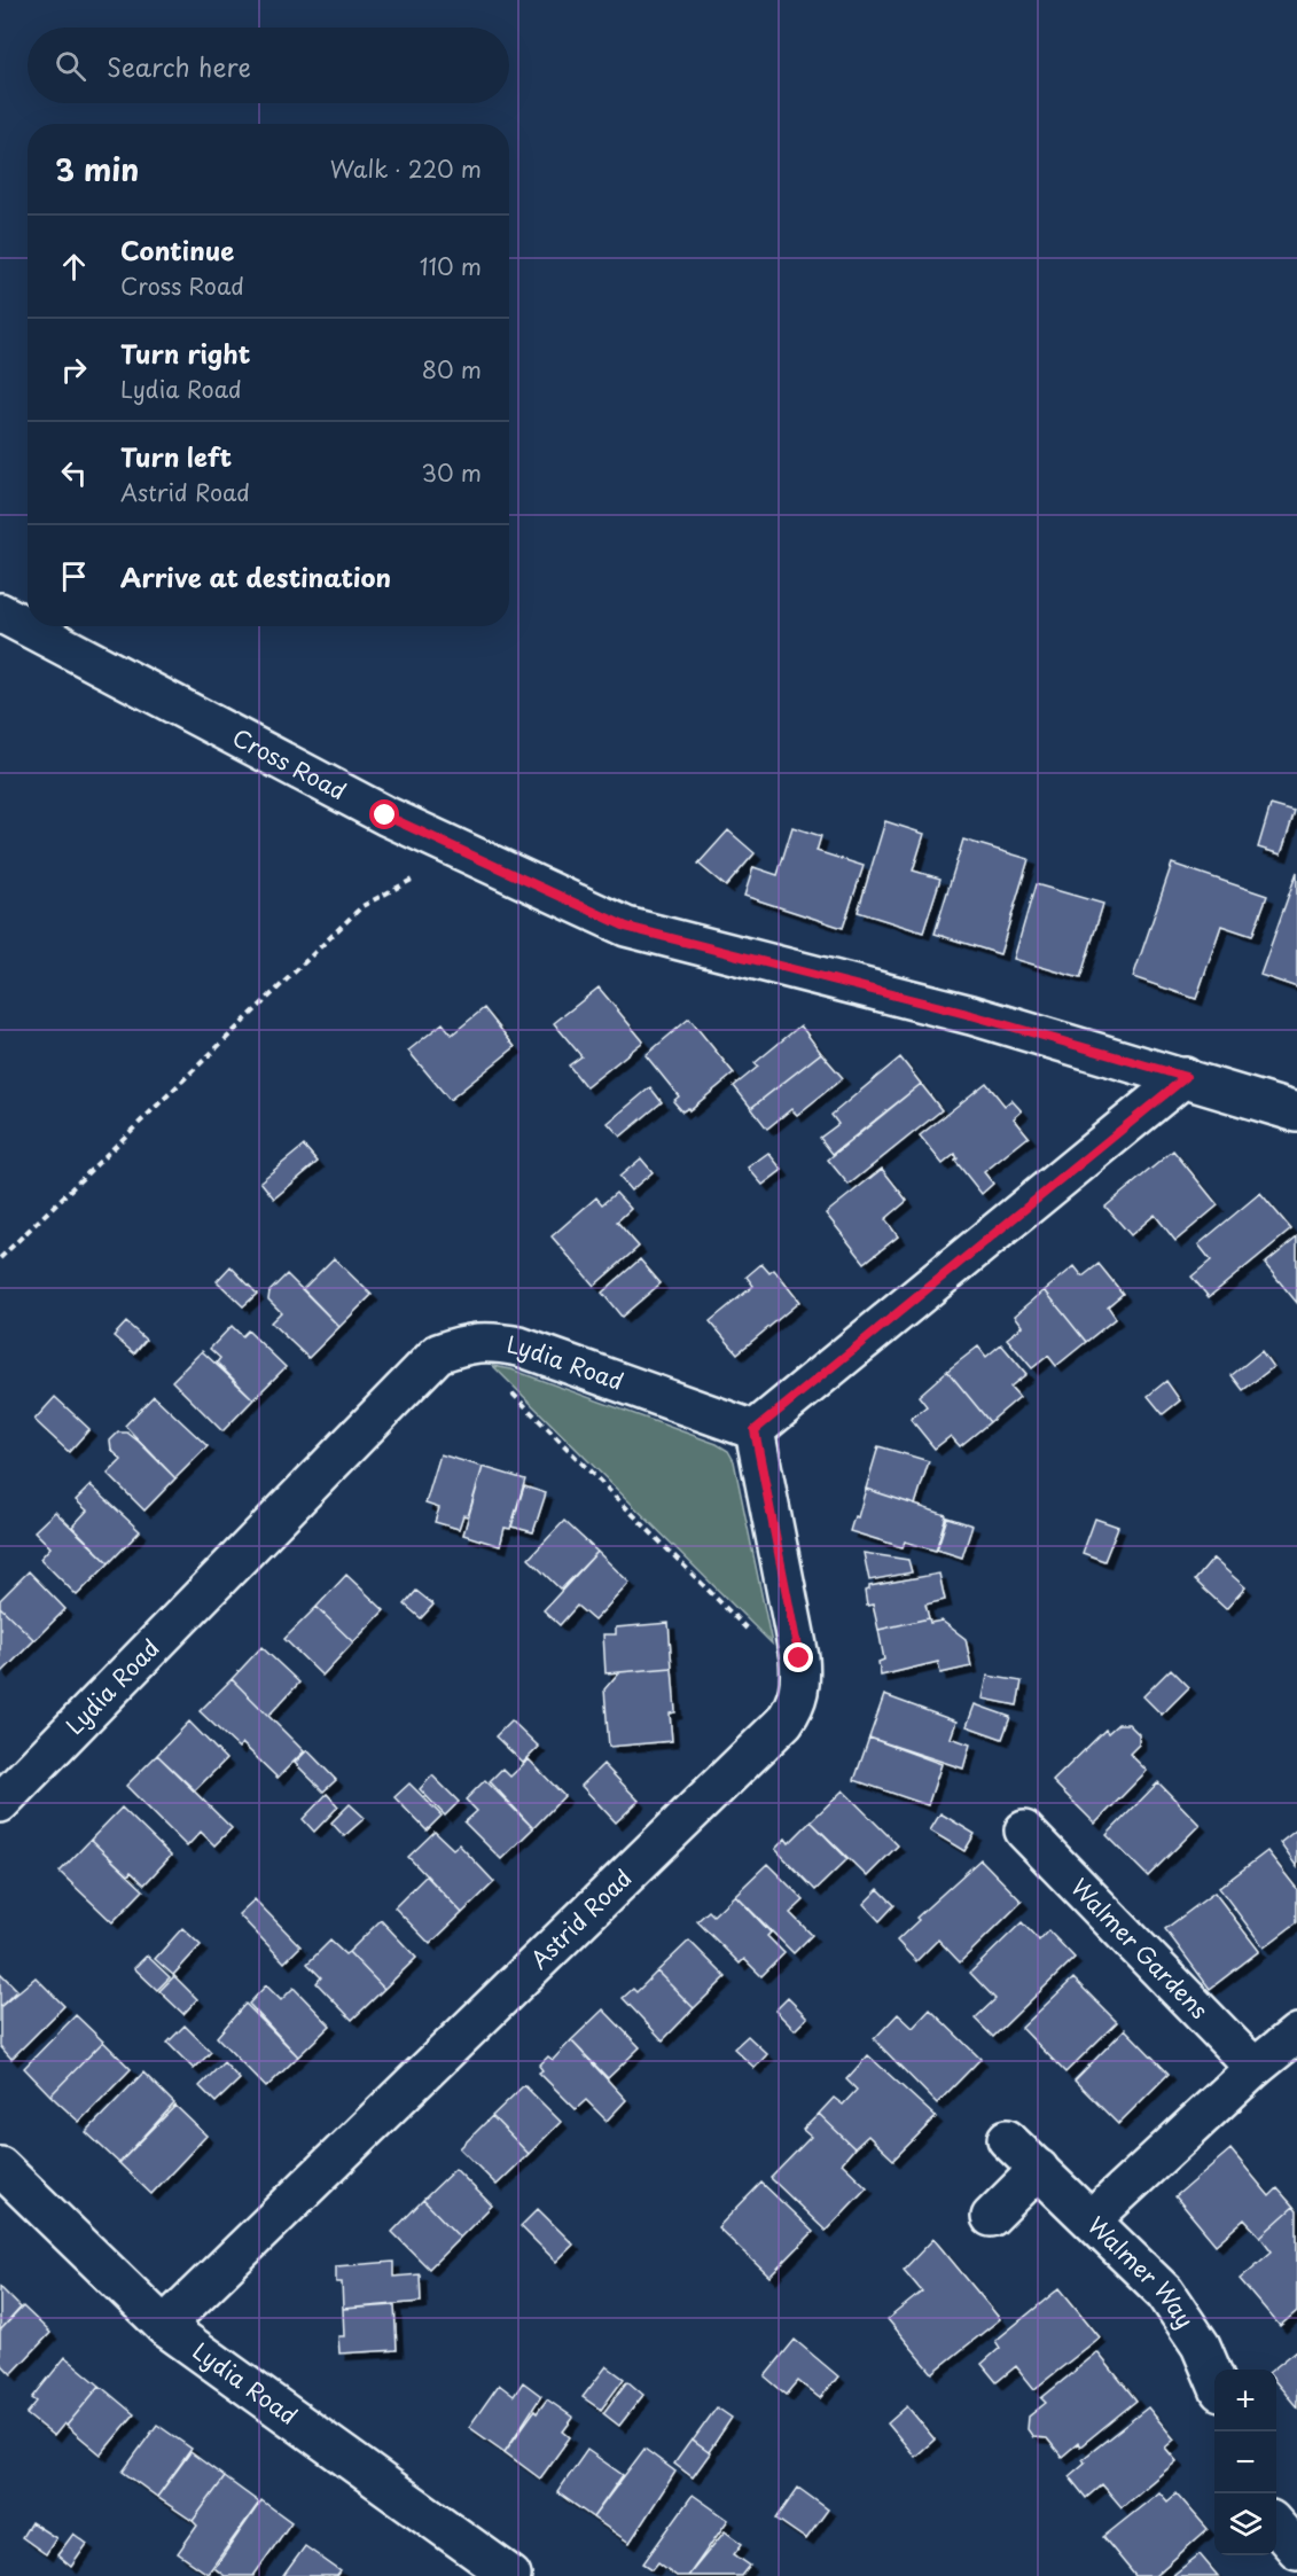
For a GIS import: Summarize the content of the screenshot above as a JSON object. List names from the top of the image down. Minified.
{"streets":{"street":["Cross Road","Lydia Road","Astrid Road","Walmer Gardens","Walmer Way"]},"crossings":[["Lydia Road","Astrid Road"]],"page":{"search":"Search here","heading":["3 min","Walk · 220 m"],"list":[["Continue","Cross Road","110 m"],["Turn right","Lydia Road","80 m"],["Turn left","Astrid Road","30 m"],"Arrive at destination"],"map_buttons":["+","−"]}}
